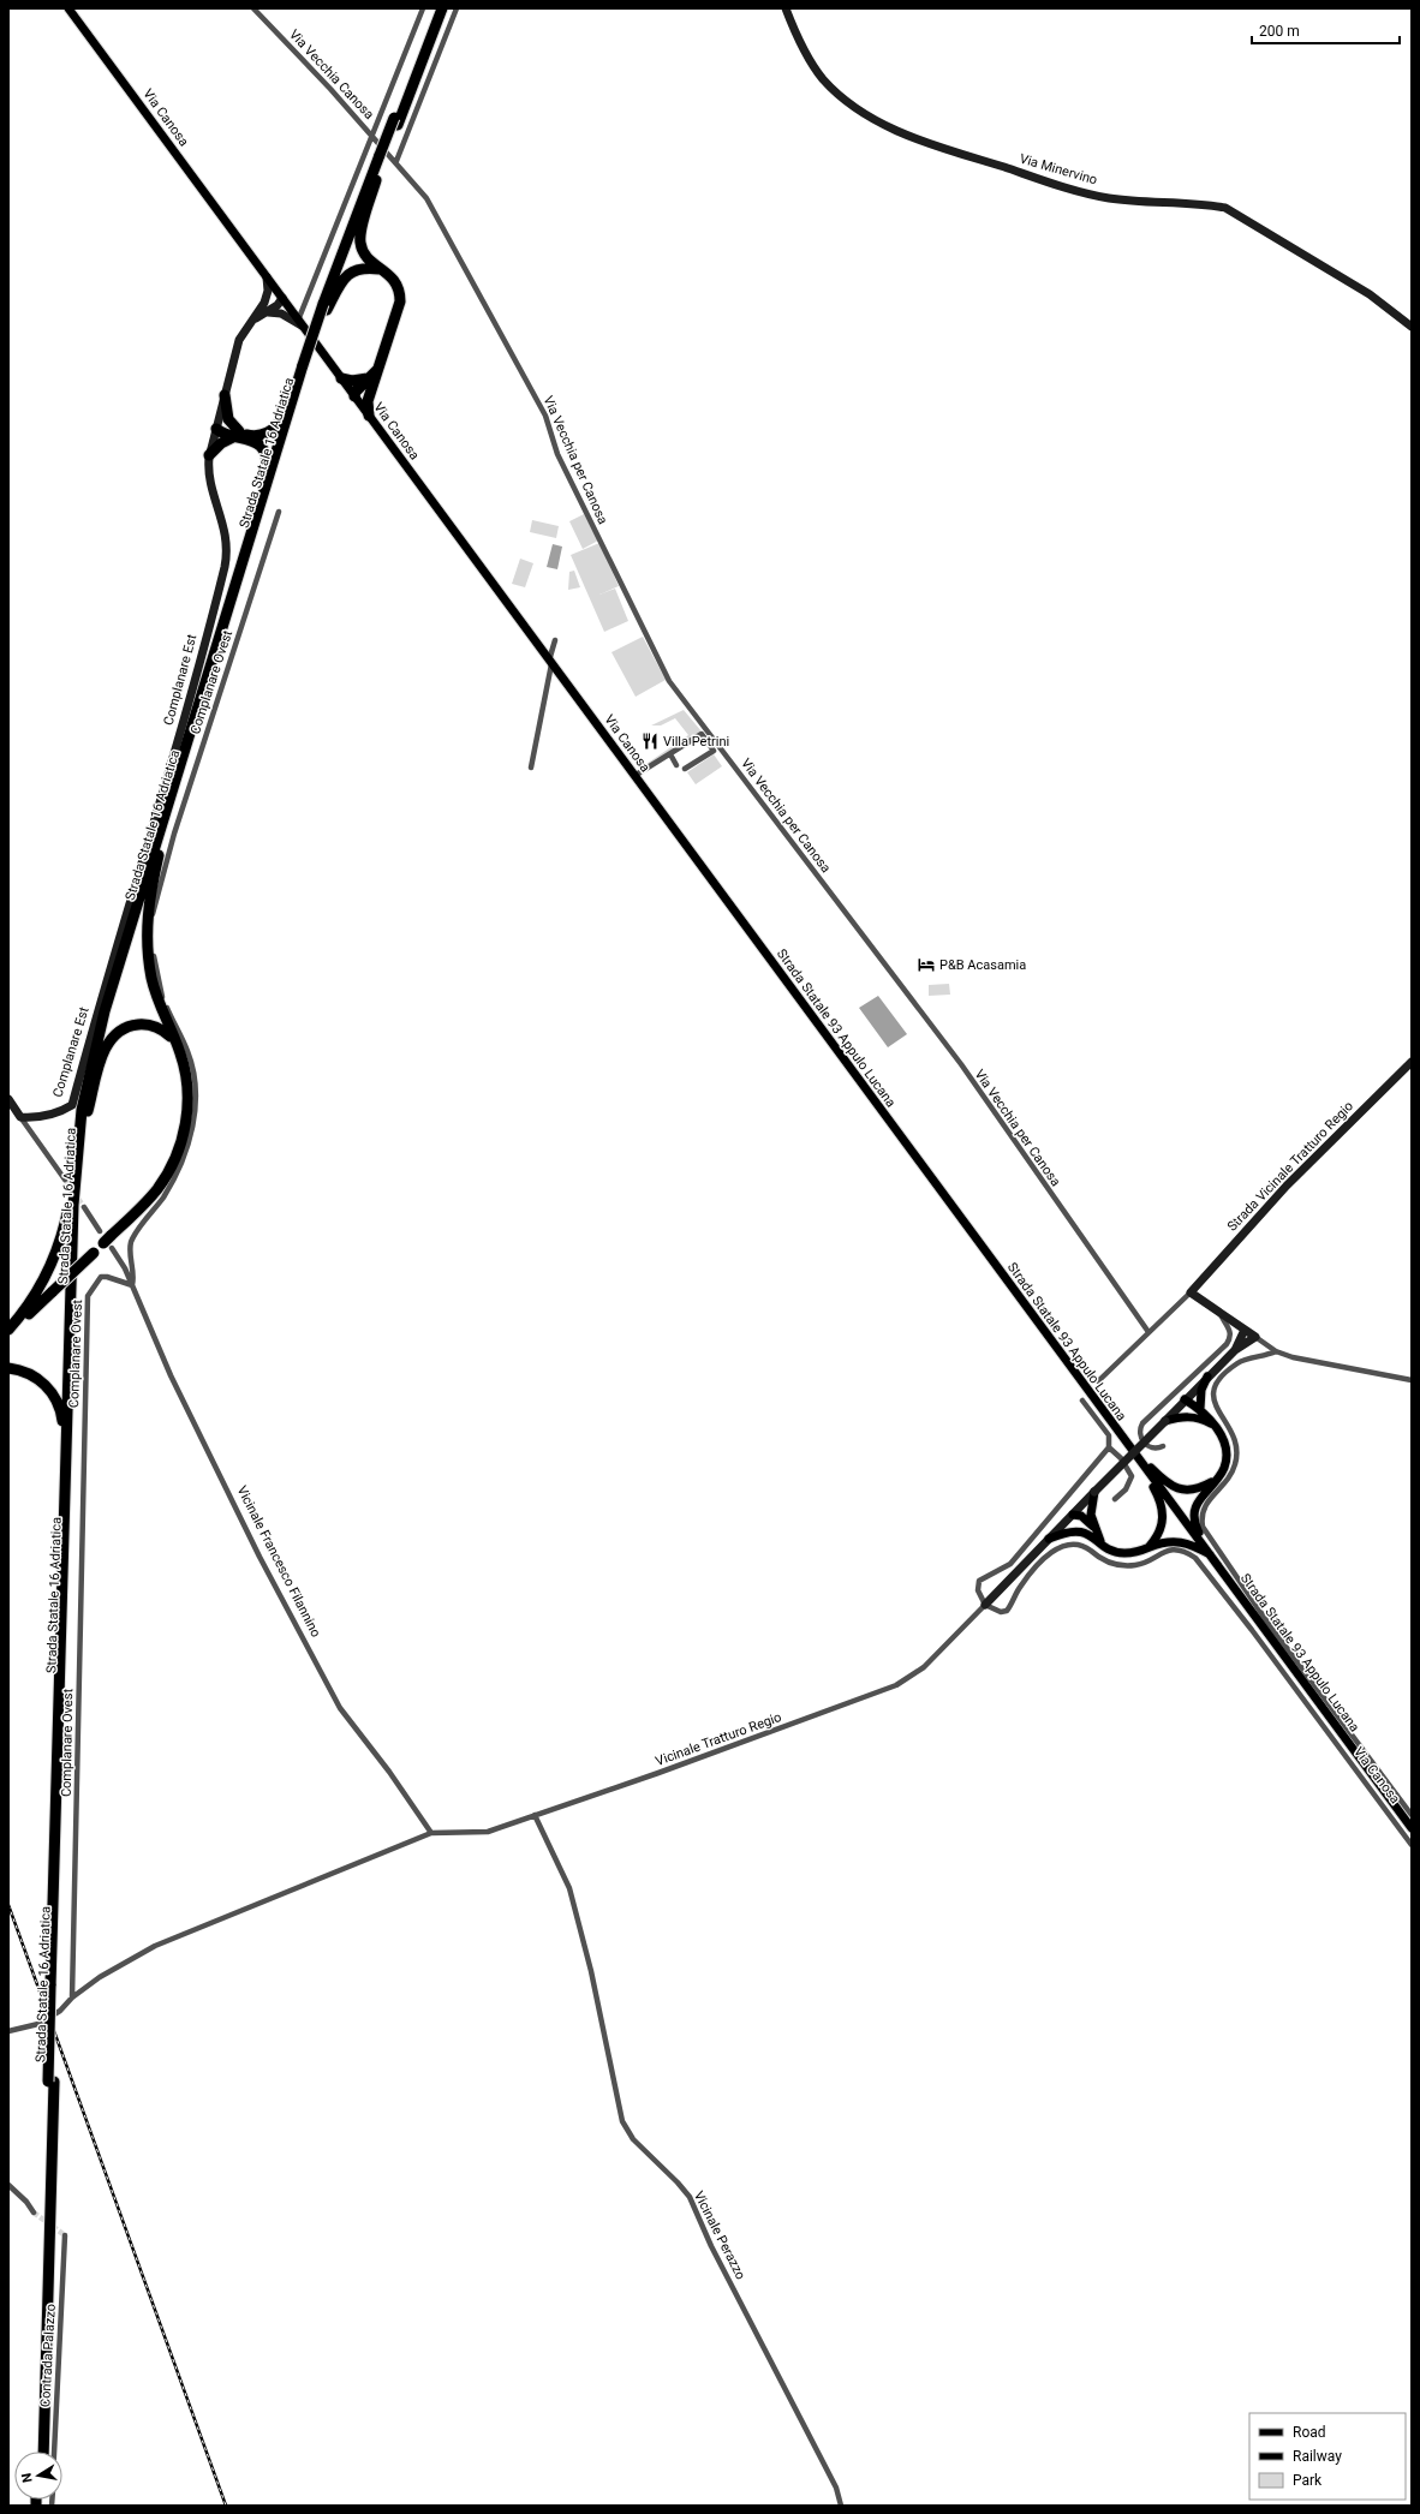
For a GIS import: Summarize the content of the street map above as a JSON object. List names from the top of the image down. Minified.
{"streets":{"highway":["Strada Statale 16 Adriatica"],"main road":["Via Canosa","Strada Statale 93 Appulo Lucana"],"street":["Via Vecchia Canosa","Via Minervino","Via Vecchia per Canosa","Complanare Est","Complanare Ovest","Strada Vicinale Tratturo Regio","Vicinale Francesco Filannino","Vicinale Tratturo Regio","Vicinale Perazzo","Contrada Palazzo"]},"crossings":[["Via Vecchia Canosa","Strada Statale 16 Adriatica"],["Via Vecchia Canosa","Via Vecchia per Canosa"],["Via Canosa","Complanare Est"],["Via Canosa","Strada Statale 93 Appulo Lucana"],["Via Canosa","Vicinale Tratturo Regio"],["Strada Statale 16 Adriatica","Via Vecchia per Canosa"],["Complanare Ovest","Vicinale Francesco Filannino"],["Vicinale Francesco Filannino","Vicinale Tratturo Regio"],["Vicinale Tratturo Regio","Vicinale Perazzo"]],"places":{"restaurant":["Villa Petrini"],"hotel":["P&B Acasamia"]},"legend":["Road","Railway","Park"],"scale_bar":"200 m","north":"left"}
